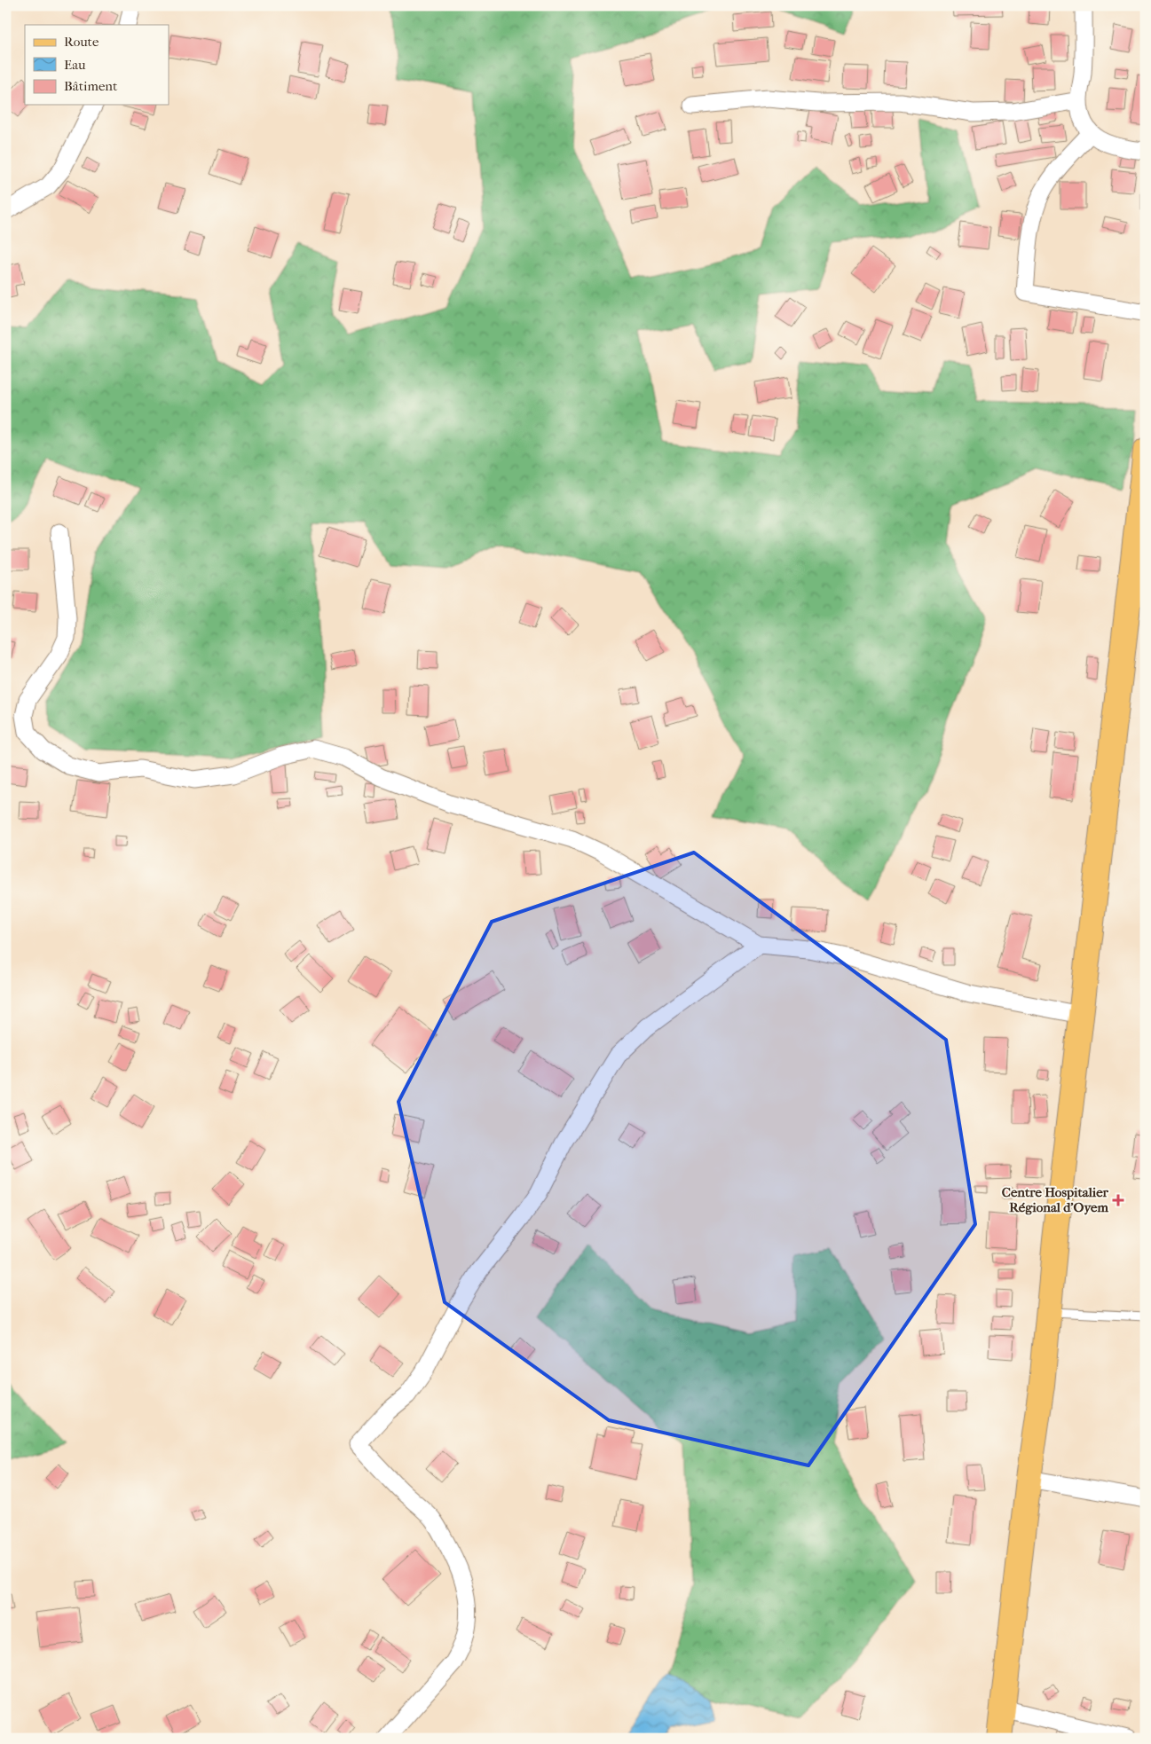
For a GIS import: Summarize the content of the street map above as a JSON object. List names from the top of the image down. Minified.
{"places":{"health":["Centre Hospitalier Régional d'Oyem"]},"legend":["Route","Eau","Bâtiment"]}
